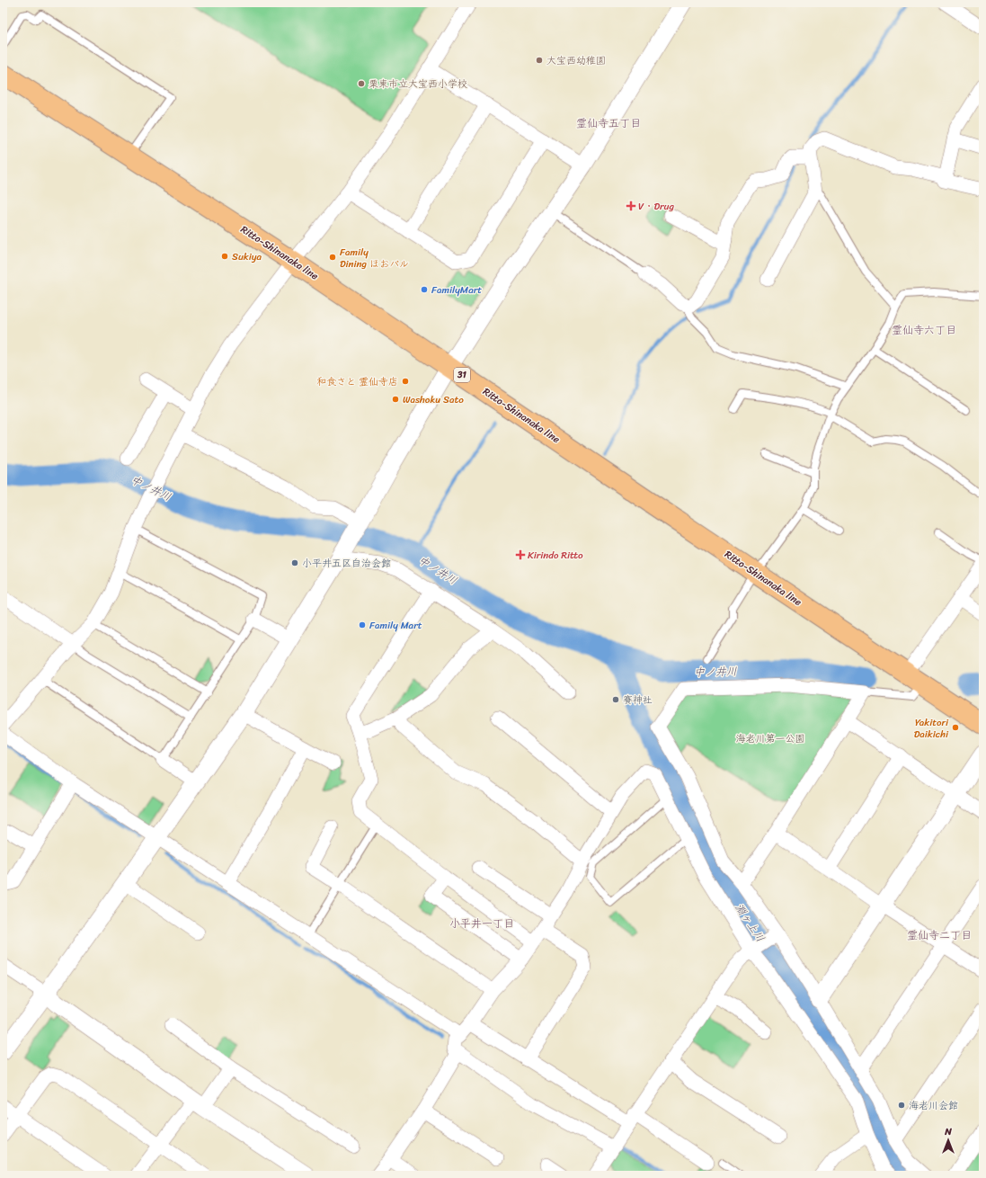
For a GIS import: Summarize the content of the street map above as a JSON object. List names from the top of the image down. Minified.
{"streets":{"main road":["Ritto-Shinanaka line","31"]},"districts":["霊仙寺五丁目","霊仙寺六丁目","小平井一丁目","霊仙寺二丁目"],"water":["中ノ井川","淵ヶ上川"],"parks":["海老川第一公園"],"places":{"other":["大宝西幼稚園","栗東市立大宝西小学校","Sukiya","Family Dining ほおバル","FamilyMart","和食さと 霊仙寺店","Washoku Sato","小平井五区自治会館","Family Mart","賽神社","Yakitori Daikichi","海老川会館"],"health":["V・Drug","Kirindo Ritto"]},"north":"top"}
